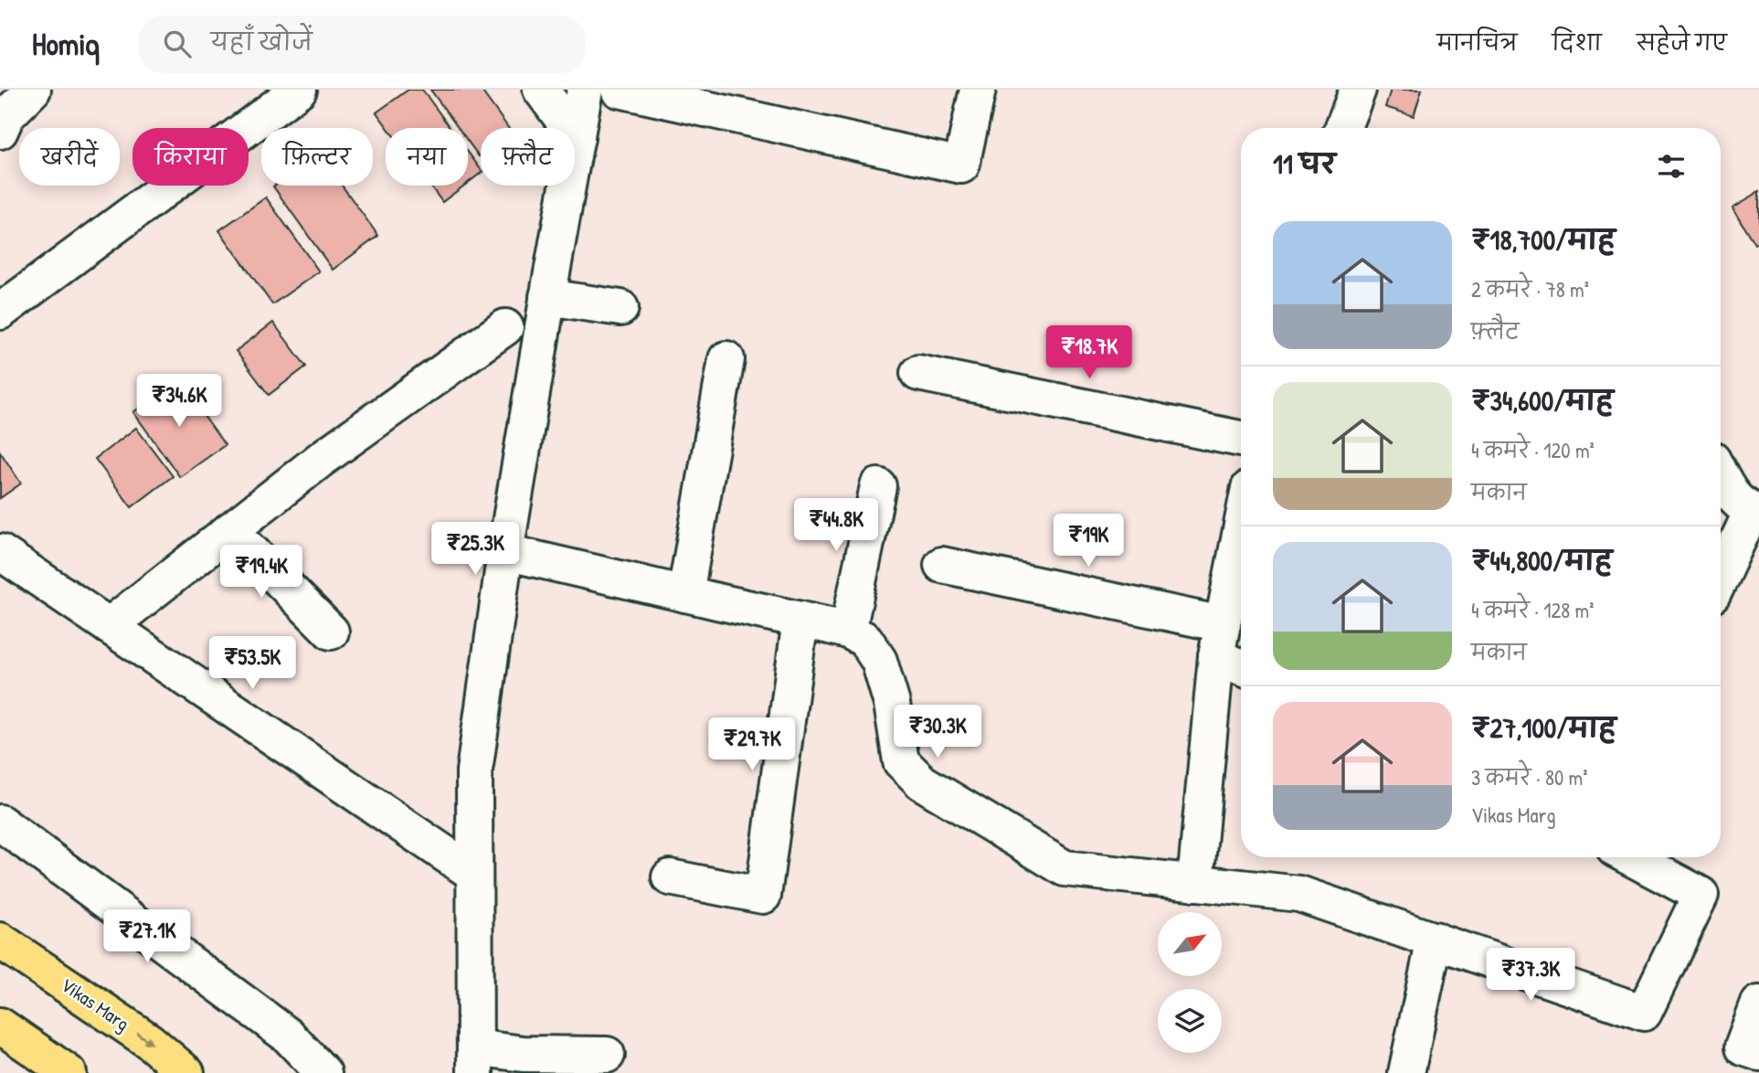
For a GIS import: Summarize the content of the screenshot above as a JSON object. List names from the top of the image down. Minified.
{"streets":{"main road":["Vikas Marg"]},"north":"top right","page":{"header":"Homiq","search":"यहाँ खोजें","nav":["मानचित्र","दिशा","सहेजे गए"],"chip":["खरीदें","किराया","फ़िल्टर","नया","फ़्लैट"],"heading":"11 घर","list":[{"name":"₹18,700/माह","note":"2 कमरे · 78 m² · फ़्लैट"},{"name":"₹34,600/माह","note":"4 कमरे · 120 m² · मकान"},{"name":"₹44,800/माह","note":"4 कमरे · 128 m² · मकान"},{"name":"₹27,100/माह","note":"3 कमरे · 80 m² · Vikas Marg"}],"price":["₹18.7K","₹34.6K","₹44.8K","₹19K","₹25.3K","₹19.4K","₹53.5K","₹30.3K","₹29.7K","₹27.1K","₹37.3K"]}}
